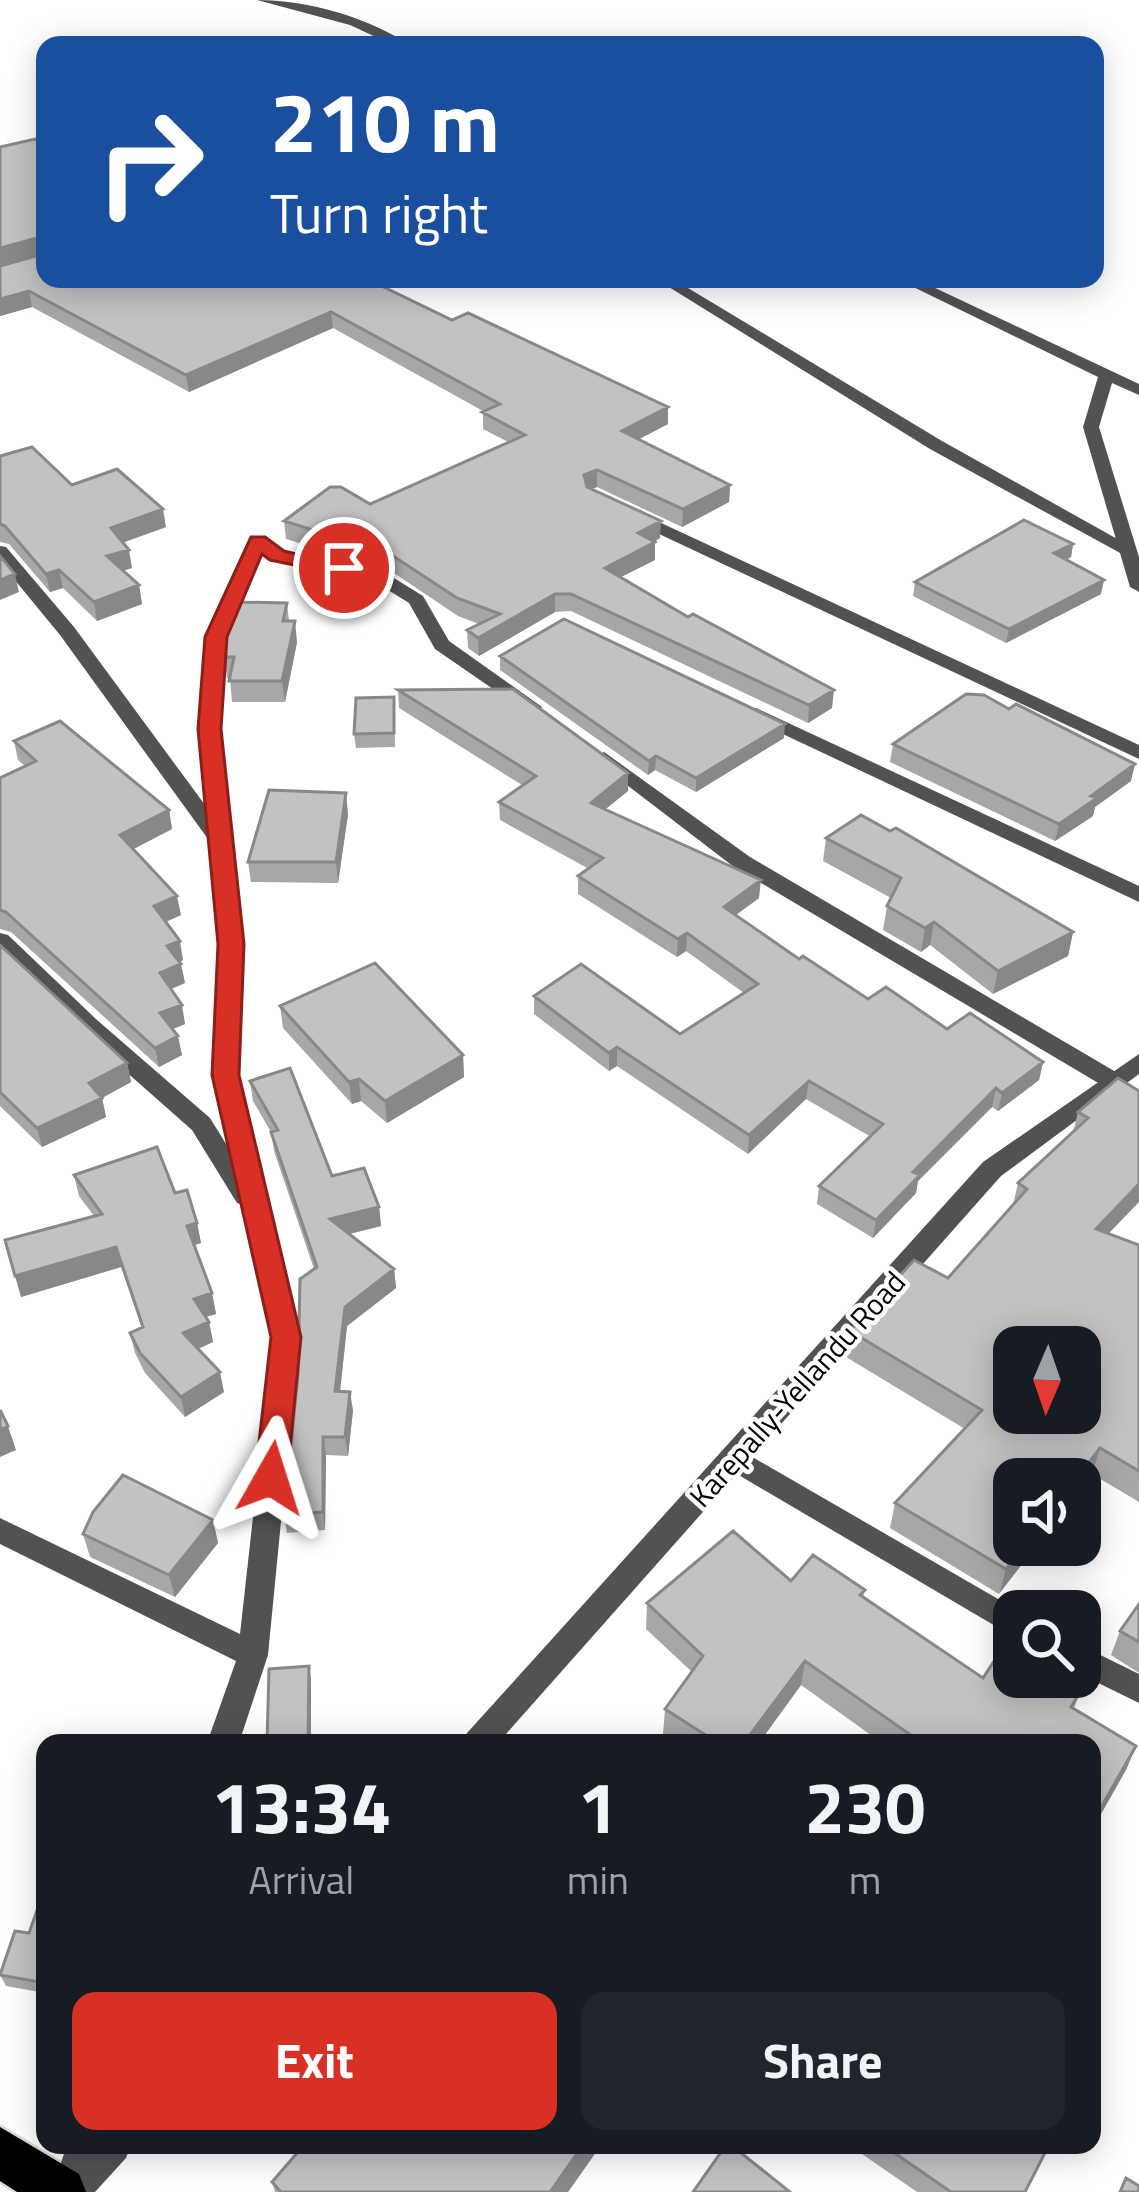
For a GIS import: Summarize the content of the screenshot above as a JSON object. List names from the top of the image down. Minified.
{"streets":{"street":["Karepally-Yellandu Road"]},"north":"bottom","page":{"turn":["210 m","Turn right"],"eta":["13:34","Arrival","1","min","230","m"],"buttons":["Exit","Share"]}}
